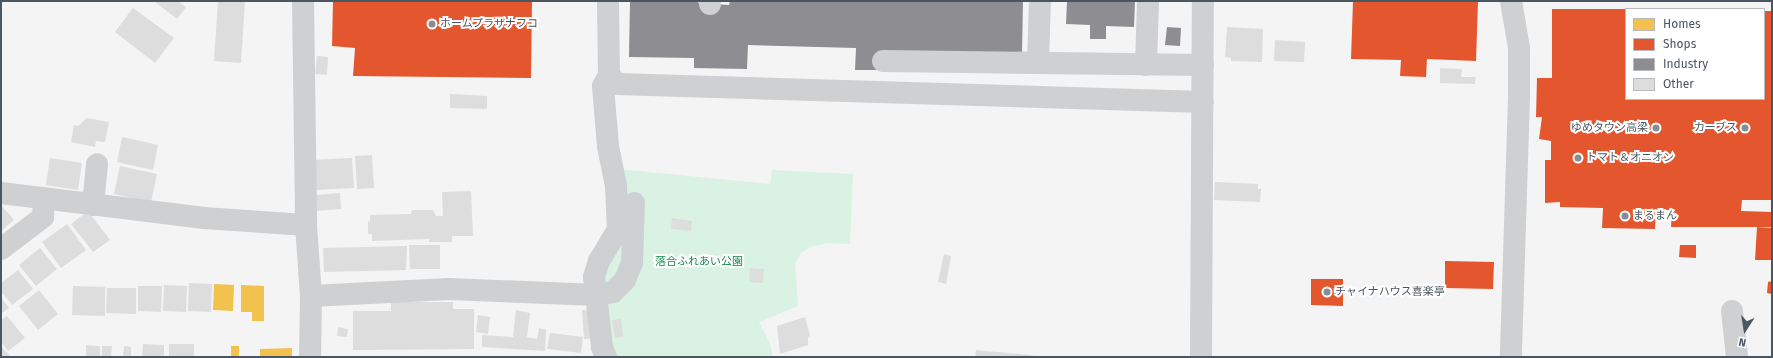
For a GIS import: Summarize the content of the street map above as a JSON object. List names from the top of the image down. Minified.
{"parks":["落合ふれあい公園"],"places":["ホームプラザナフコ","ゆめタウン高梁","カーブス","トマト＆オニオン","まるまん","チャイナハウス喜楽亭"],"legend":["Homes","Shops","Industry","Other"],"north":"bottom"}
